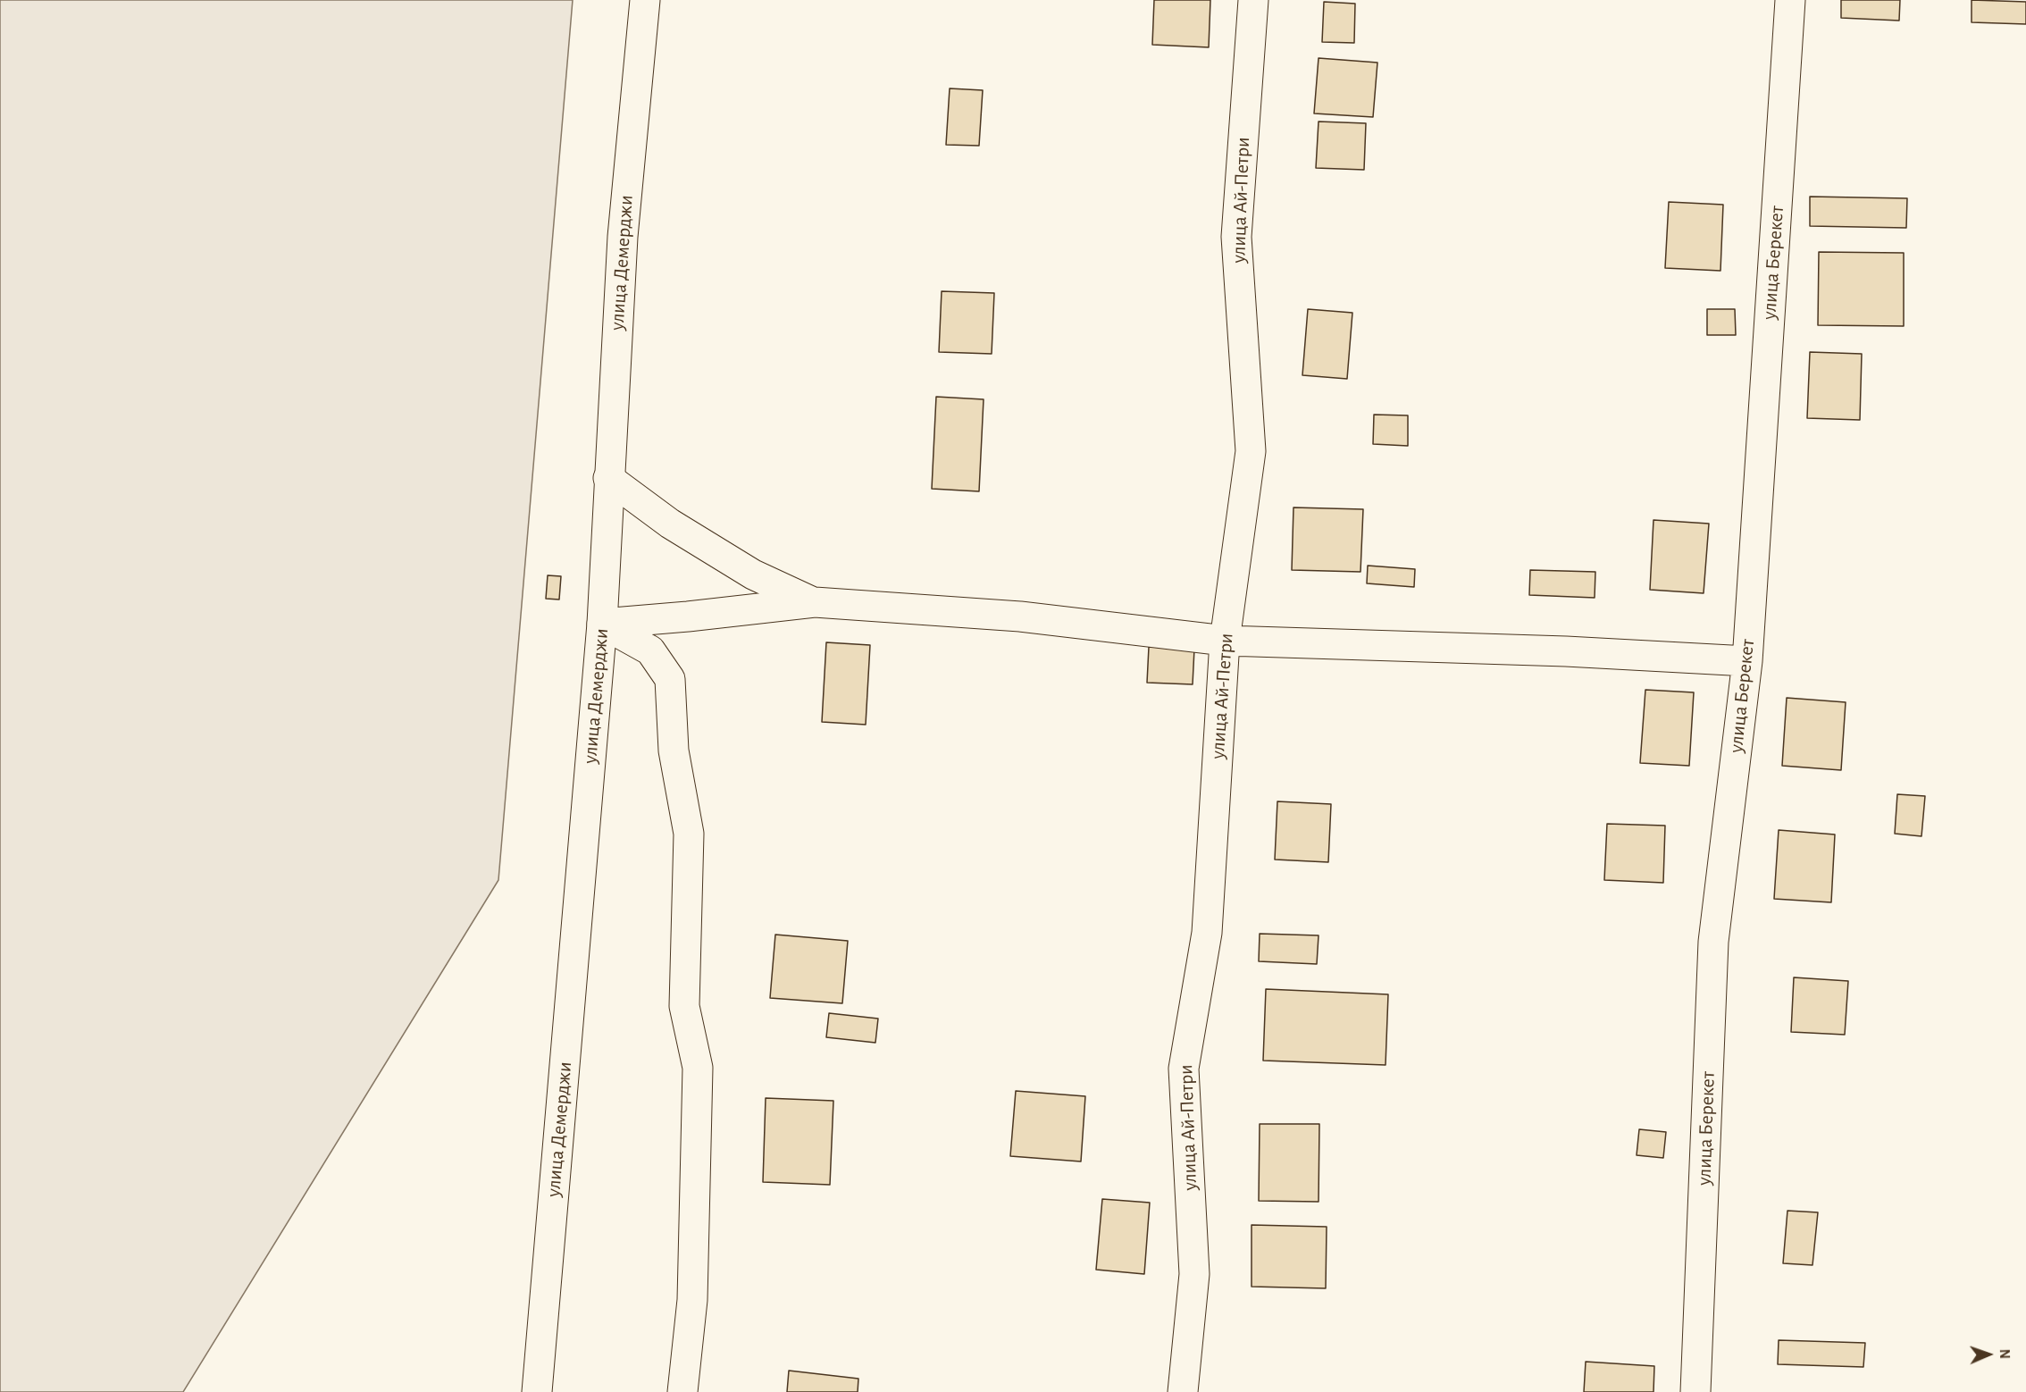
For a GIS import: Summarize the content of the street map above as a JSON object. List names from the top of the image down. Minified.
{"streets":{"street":["улица Ай-Петри","улица Демерджи","улица Берекет"]},"north":"right"}
